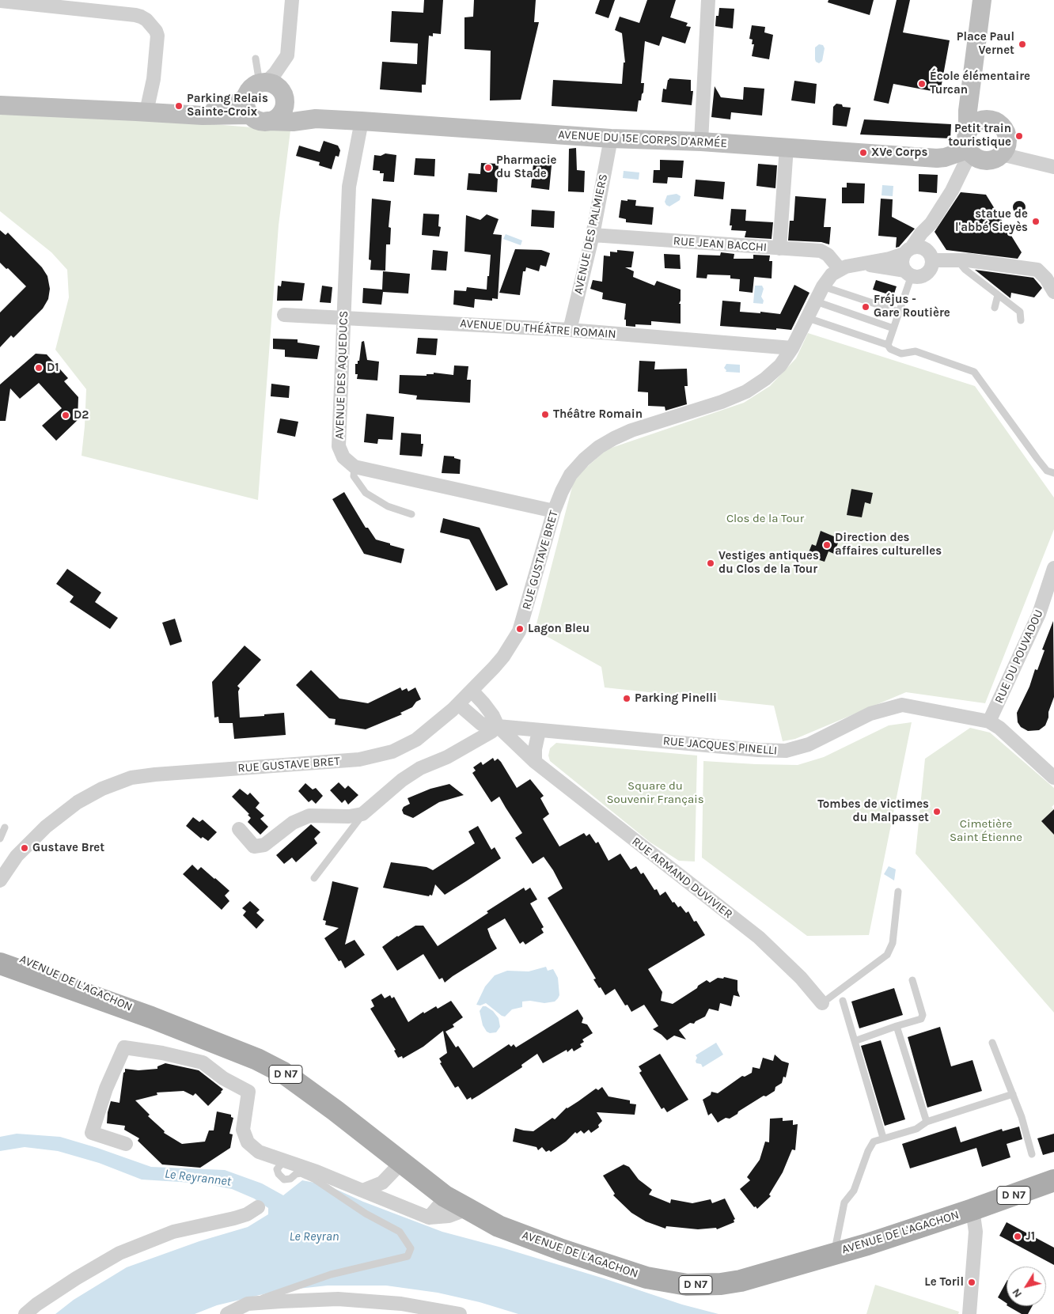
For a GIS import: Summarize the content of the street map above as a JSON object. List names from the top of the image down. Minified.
{"streets":{"main road":["AVENUE DU 15E CORPS D'ARMÉE","AVENUE DE L'AGACHON","D N7"],"street":["AVENUE DES PALMIERS","RUE JEAN BACCHI","AVENUE DU THÉÂTRE ROMAIN","AVENUE DES AQUEDUCS","RUE GUSTAVE BRET","RUE DU POUVADOU","RUE JACQUES PINELLI","RUE ARMAND DUVIVIER"]},"crossings":[["AVENUE DU 15E CORPS D'ARMÉE","AVENUE DES PALMIERS"],["AVENUE DU 15E CORPS D'ARMÉE","AVENUE DES AQUEDUCS"],["AVENUE DES PALMIERS","RUE JEAN BACCHI"],["AVENUE DES PALMIERS","AVENUE DU THÉÂTRE ROMAIN"],["RUE JEAN BACCHI","RUE GUSTAVE BRET"],["AVENUE DU THÉÂTRE ROMAIN","AVENUE DES AQUEDUCS"],["AVENUE DU THÉÂTRE ROMAIN","RUE GUSTAVE BRET"],["RUE GUSTAVE BRET","RUE JACQUES PINELLI"],["RUE DU POUVADOU","RUE JACQUES PINELLI"],["RUE JACQUES PINELLI","RUE ARMAND DUVIVIER"]],"water":["Le Reyrannet","Le Reyran"],"parks":["Clos de la Tour","Square du Souvenir Français","Cimetière Saint Étienne"],"places":["Place Paul Vernet","École élémentaire Turcan","Parking Relais Sainte-Croix","Petit train touristique","XVe Corps","Pharmacie du Stade","statue de l'abbé Sieyès","Fréjus - Gare Routière","D1","Théâtre Romain","D2","Direction des affaires culturelles","Vestiges antiques du Clos de la Tour","Lagon Bleu","Parking Pinelli","Tombes de victimes du Malpasset","Gustave Bret","J1","Le Toril"],"north":"bottom left"}
